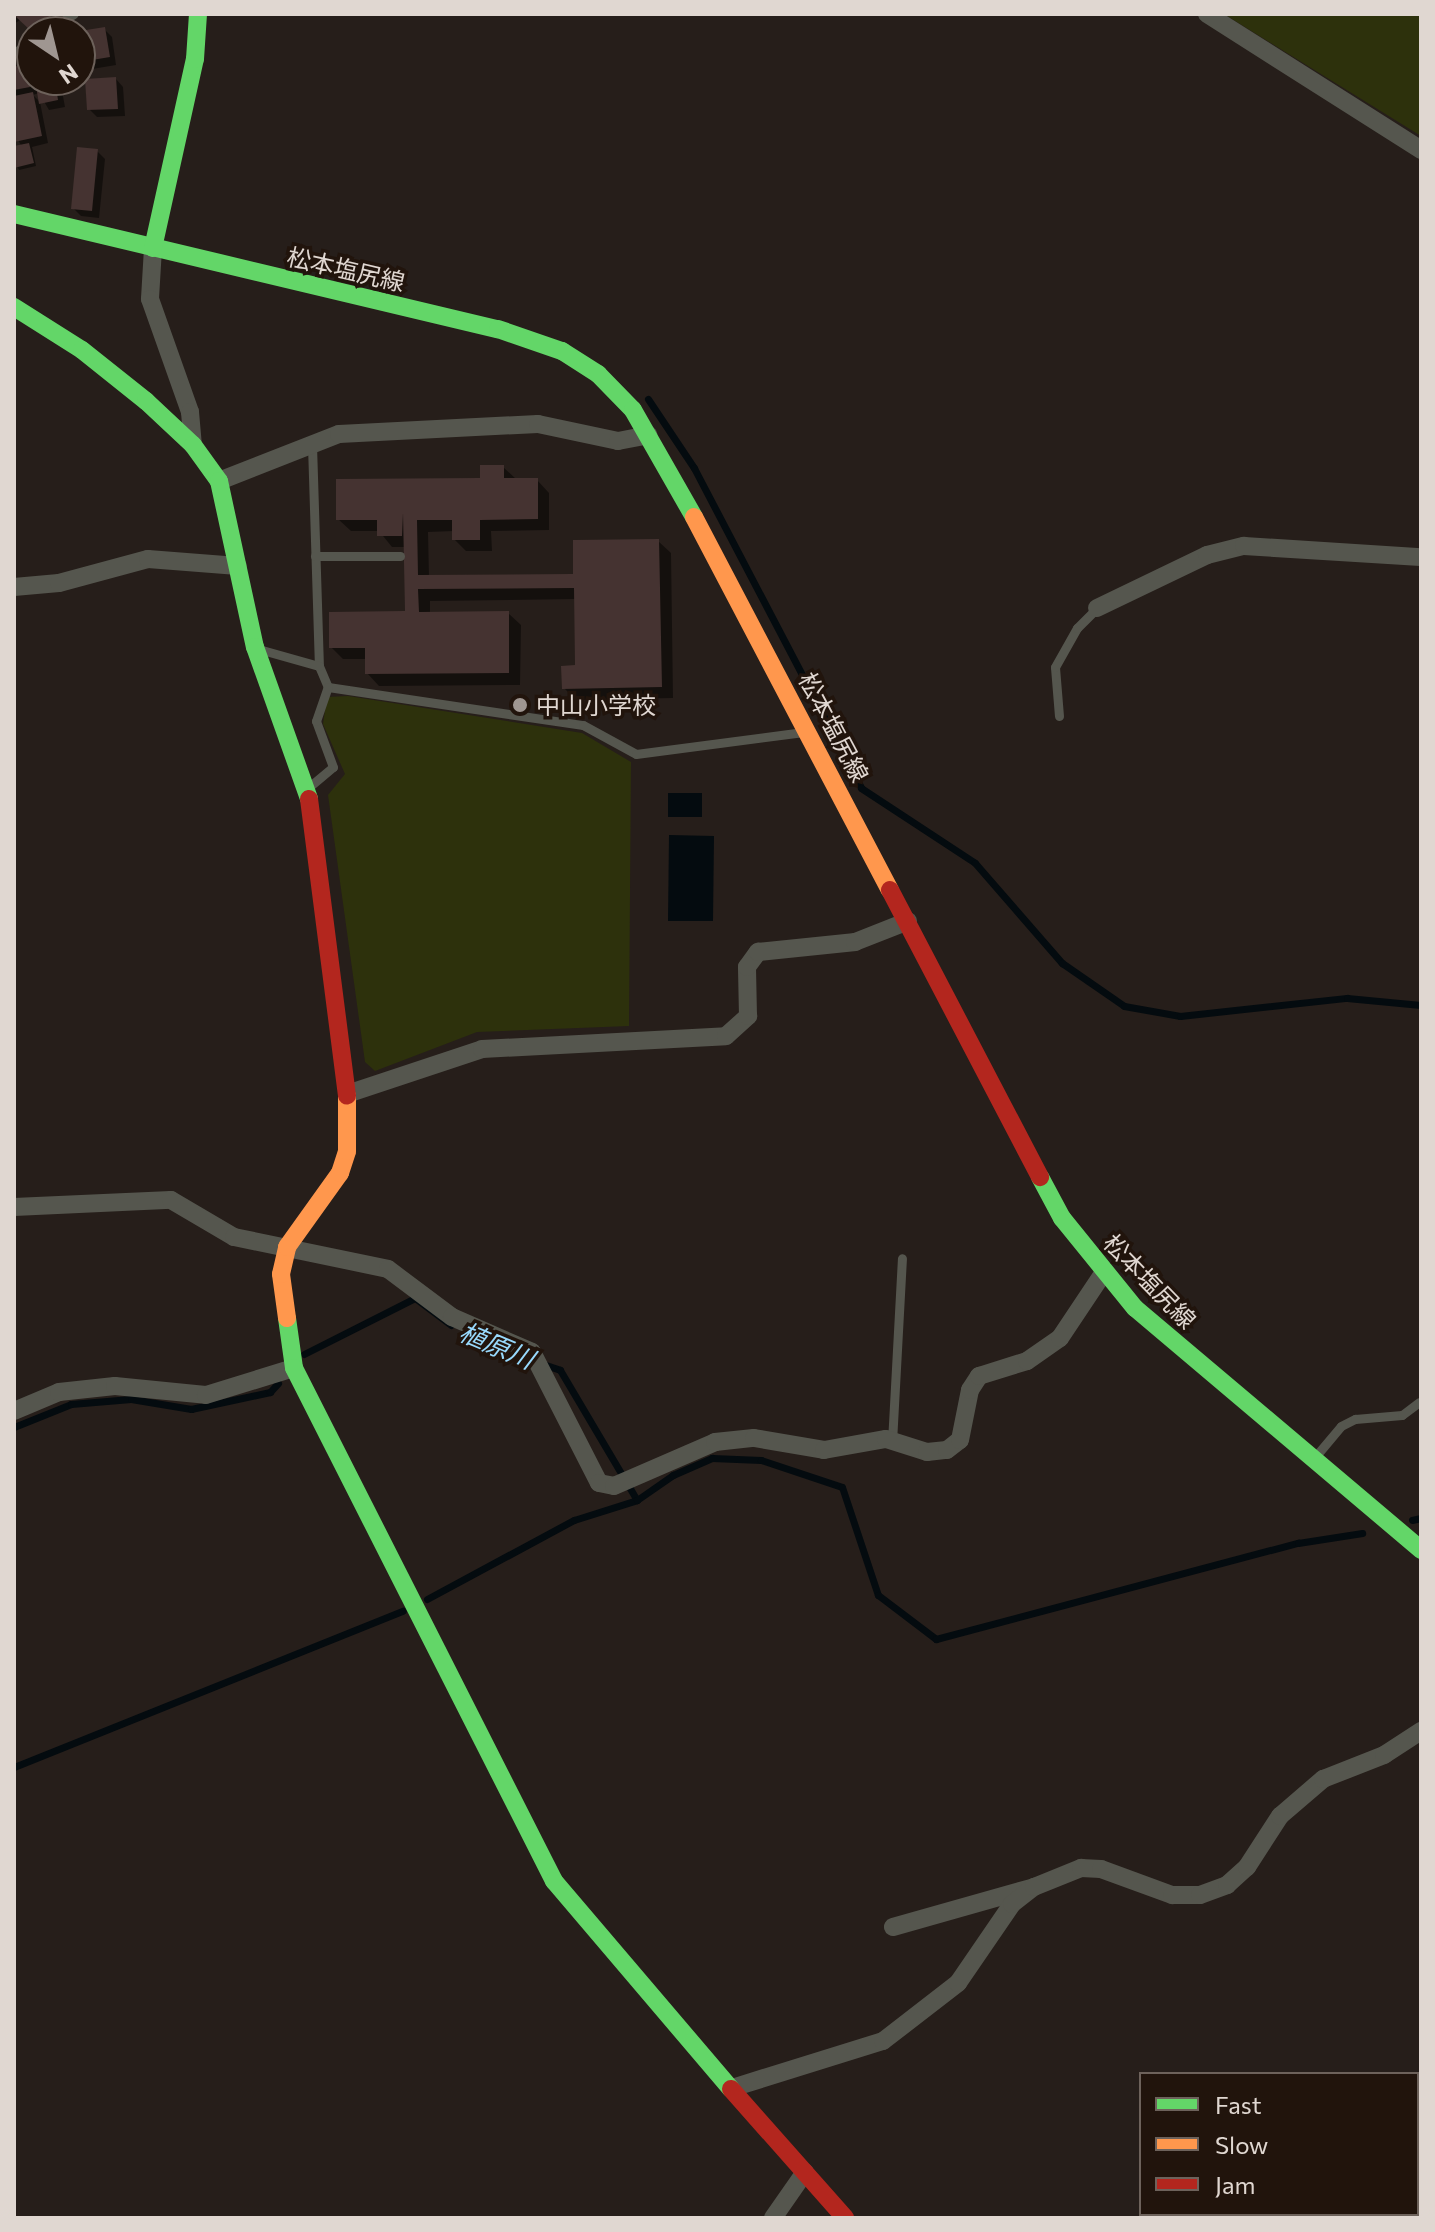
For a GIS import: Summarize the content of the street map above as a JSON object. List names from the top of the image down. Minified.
{"streets":{"main road":["松本塩尻線"]},"water":["植原川"],"places":["中山小学校"],"legend":["Fast","Slow","Jam"],"north":"bottom right"}
